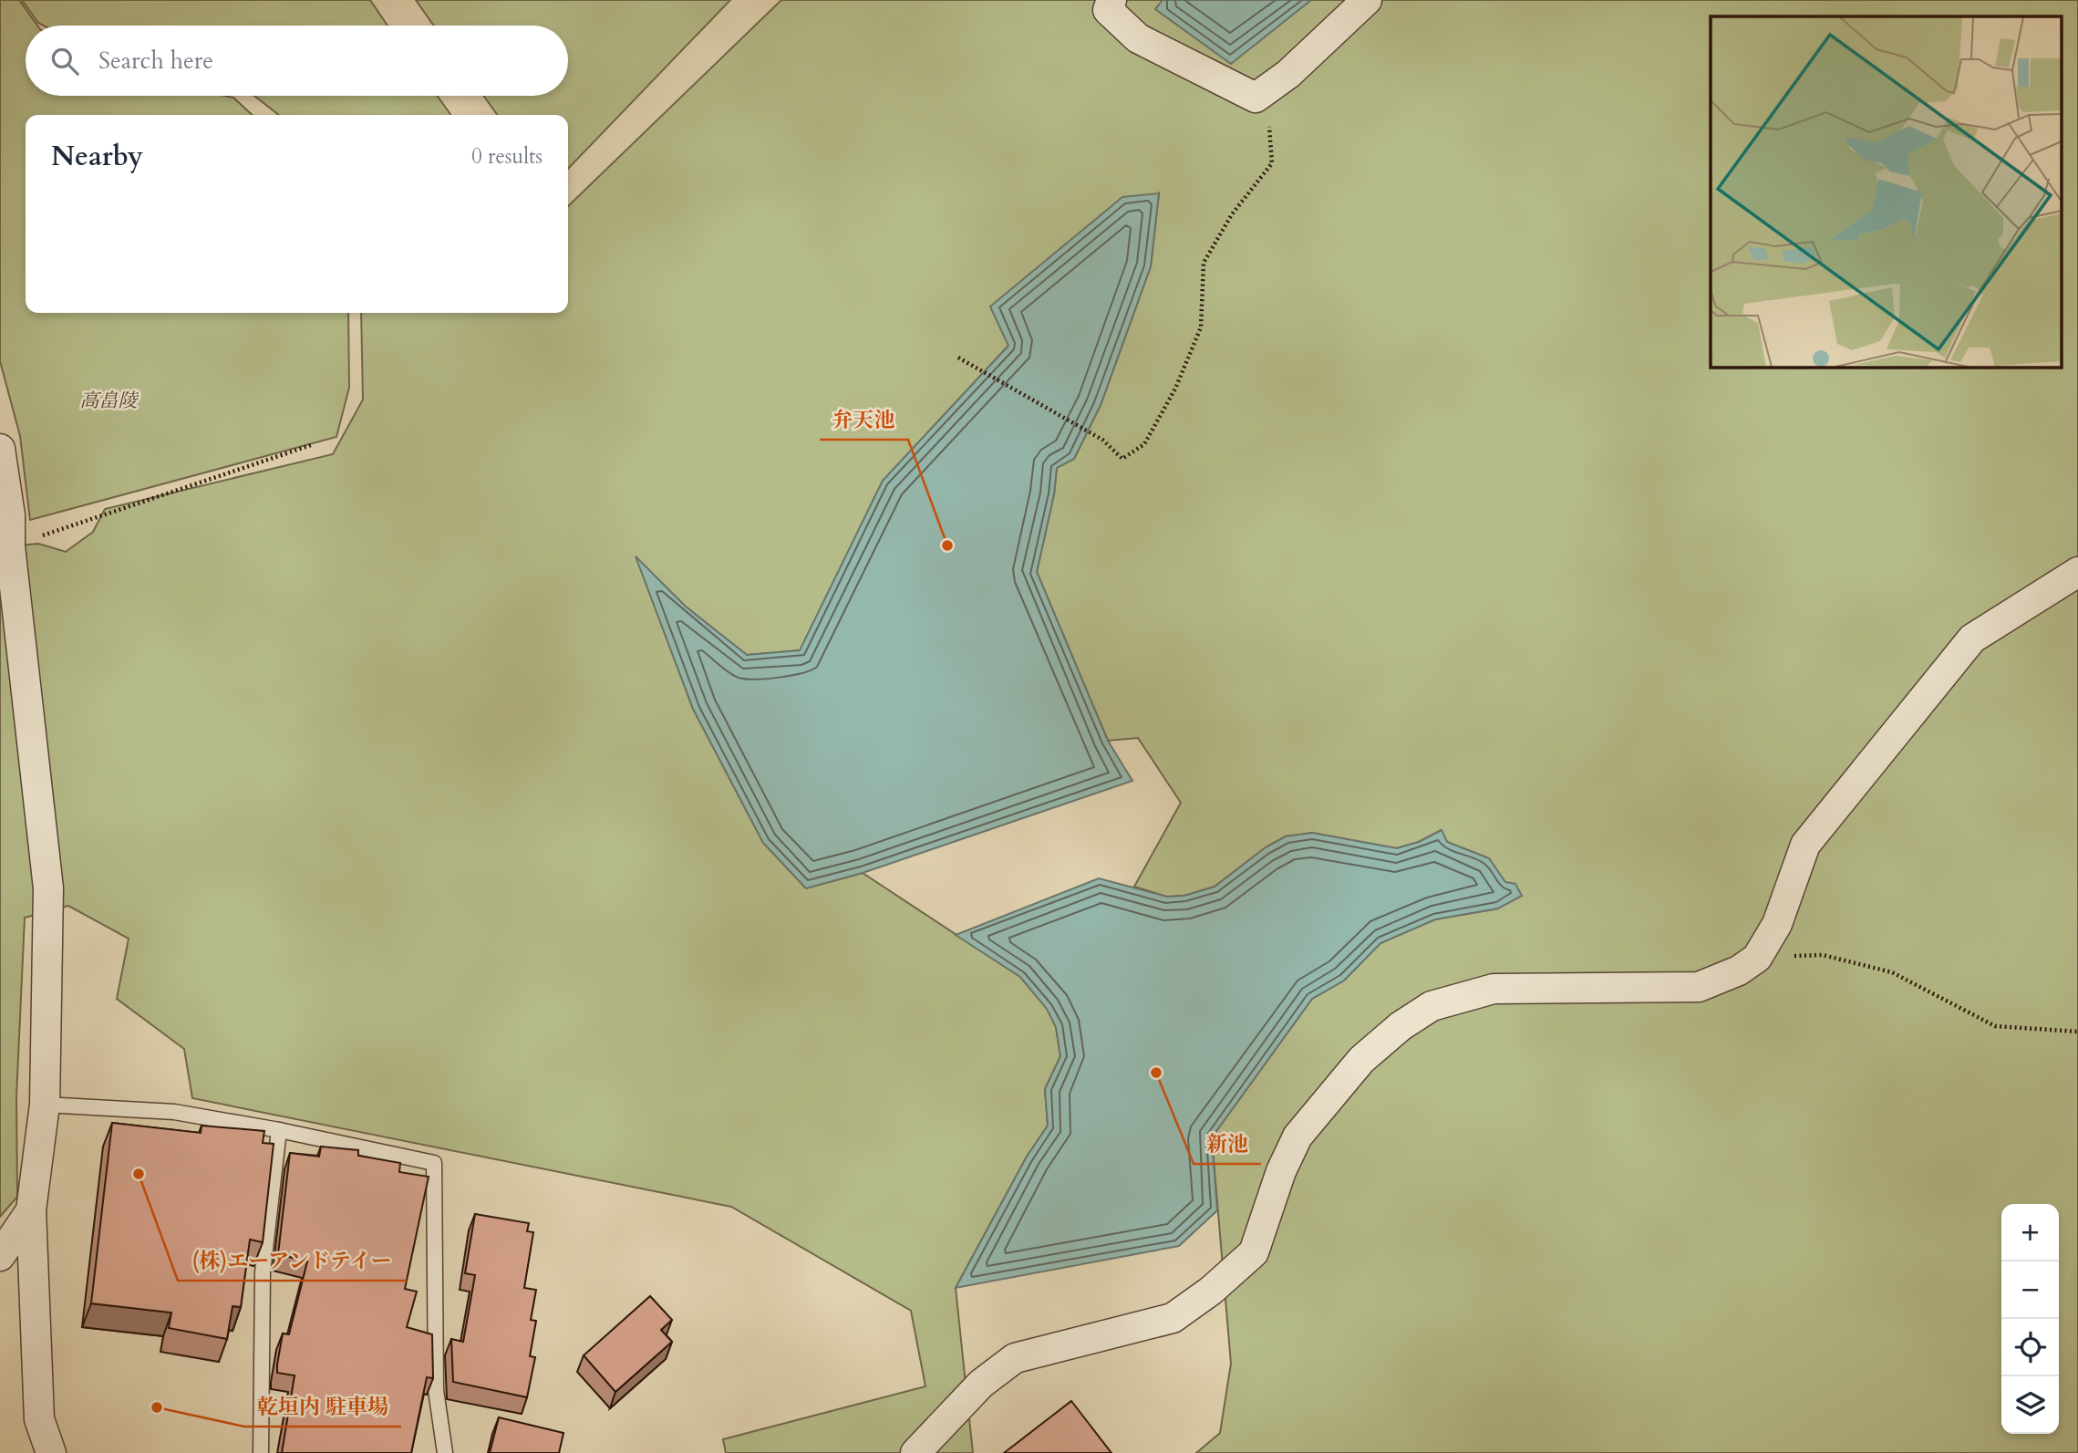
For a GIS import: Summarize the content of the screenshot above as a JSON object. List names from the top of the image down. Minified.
{"parks":["高畠陵"],"places":["弁天池","新池","(株)エーアンドテイー","乾垣内 駐車場"],"page":{"search":"Search here","heading":["Nearby","0 results"],"map_buttons":["+","−"]}}
